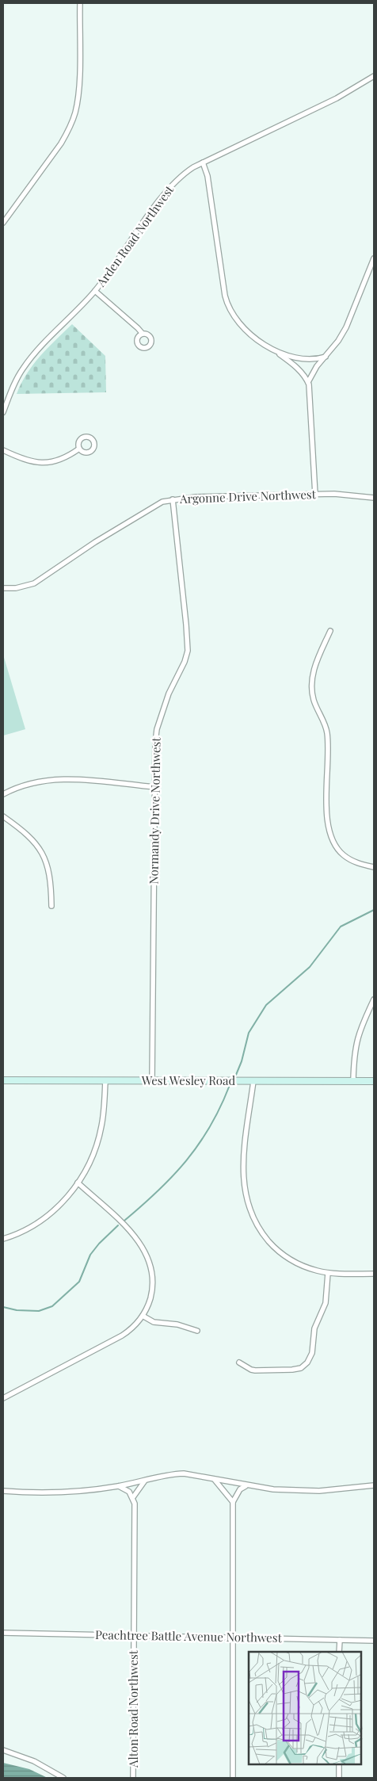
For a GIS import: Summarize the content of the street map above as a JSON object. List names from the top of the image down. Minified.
{"streets":{"street":["Arden Road Northwest","Argonne Drive Northwest","Normandy Drive Northwest","West Wesley Road","Peachtree Battle Avenue Northwest","Alton Road Northwest"]},"crossings":[["Argonne Drive Northwest","Normandy Drive Northwest"],["Normandy Drive Northwest","West Wesley Road"],["Peachtree Battle Avenue Northwest","Alton Road Northwest"]]}
